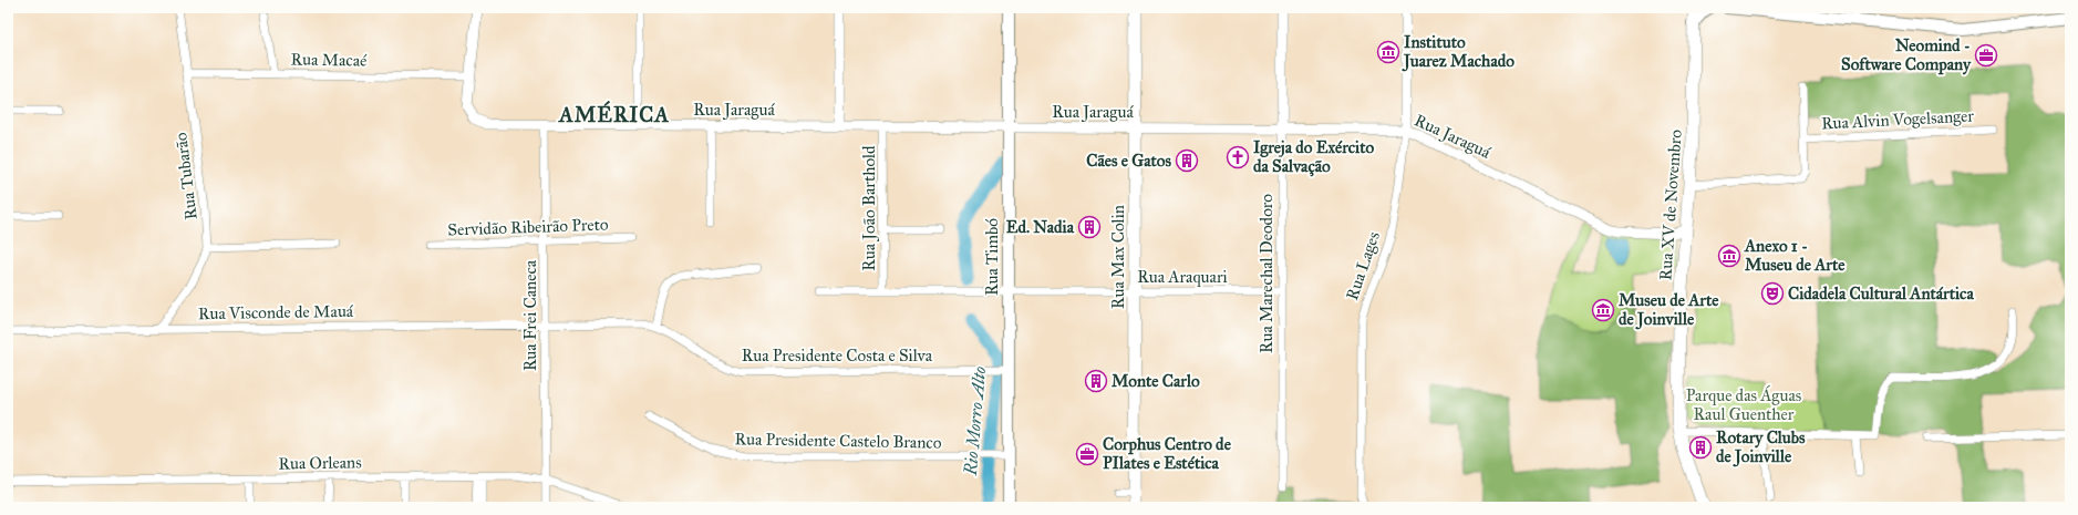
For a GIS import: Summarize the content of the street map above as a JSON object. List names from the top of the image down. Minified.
{"streets":{"main road":["Rua XV de Novembro","Rua Timbó","Rua Max Colin"],"street":["Rua Macaé","Rua Jaraguá","Rua Alvin Vogelsanger","Rua Tubarão","Rua João Barthold","Servidão Ribeirão Preto","Rua Lages","Rua Marechal Deodoro","Rua Araquari","Rua Visconde de Mauá","Rua Frei Caneca","Rua Presidente Costa e Silva","Rua Presidente Castelo Branco","Rua Orleans"]},"crossings":[["Rua Macaé","Rua Jaraguá"],["Rua Macaé","Rua Tubarão"],["Rua Jaraguá","Rua XV de Novembro"],["Rua Jaraguá","Rua João Barthold"],["Rua Jaraguá","Rua Timbó"],["Rua Jaraguá","Rua Max Colin"],["Rua Jaraguá","Rua Lages"],["Rua Jaraguá","Rua Marechal Deodoro"],["Rua Jaraguá","Rua Frei Caneca"],["Rua Tubarão","Rua Visconde de Mauá"],["Rua João Barthold","Rua Araquari"],["Servidão Ribeirão Preto","Rua Frei Caneca"],["Rua Timbó","Rua Araquari"],["Rua Timbó","Rua Presidente Costa e Silva"],["Rua Timbó","Rua Presidente Castelo Branco"],["Rua Max Colin","Rua Araquari"],["Rua Marechal Deodoro","Rua Araquari"],["Rua Visconde de Mauá","Rua Frei Caneca"],["Rua Visconde de Mauá","Rua Presidente Costa e Silva"],["Rua Frei Caneca","Rua Presidente Costa e Silva"],["Rua Frei Caneca","Rua Orleans"]],"districts":["AMÉRICA"],"water":["Rio Morro Alto"],"parks":["Parque das Águas Raul Guenther"],"places":{"museum":["Instituto Juarez Machado","Anexo 1 - Museu de Arte","Museu de Arte de Joinville"],"office":["Neomind - Software Company","Corphus Centro de PIlates e Estética"],"church":["Igreja do Exército da Salvação"],"building":["Cães e Gatos","Ed. Nadia","Monte Carlo","Rotary Clubs de Joinville"],"theatre":["Cidadela Cultural Antártica"]}}
